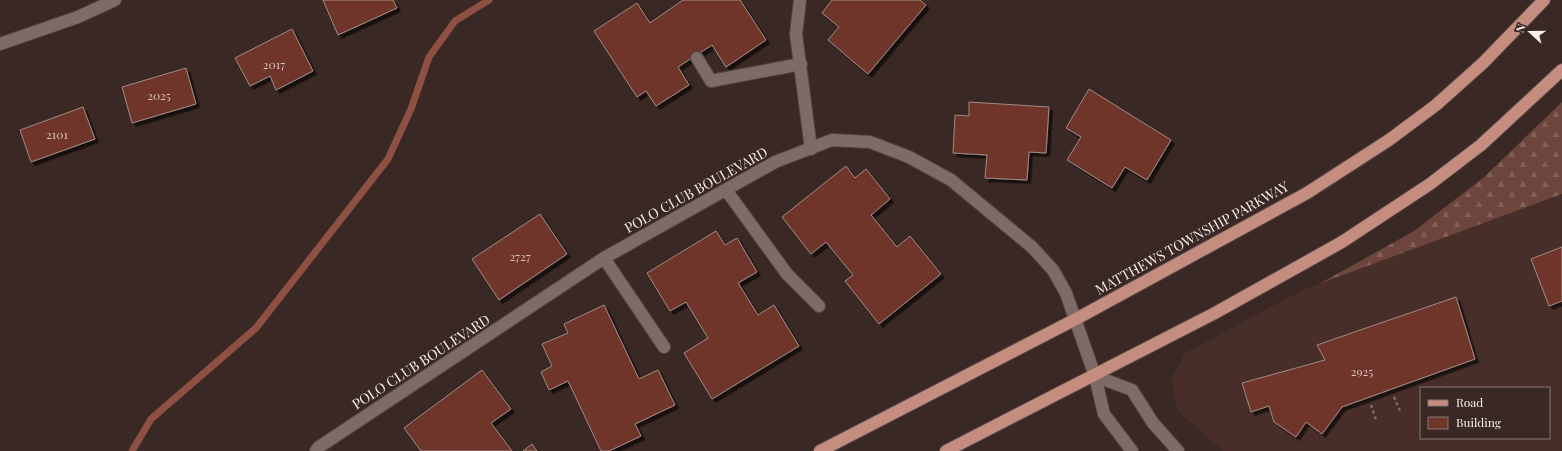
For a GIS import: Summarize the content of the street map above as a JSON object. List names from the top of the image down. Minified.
{"streets":{"main road":["MATTHEWS TOWNSHIP PARKWAY"],"street":["POLO CLUB BOULEVARD"]},"crossings":[["POLO CLUB BOULEVARD","MATTHEWS TOWNSHIP PARKWAY"]],"house_numbers":["2017","2025","2101","2727","2925"],"legend":["Road","Building"],"north":"left"}
